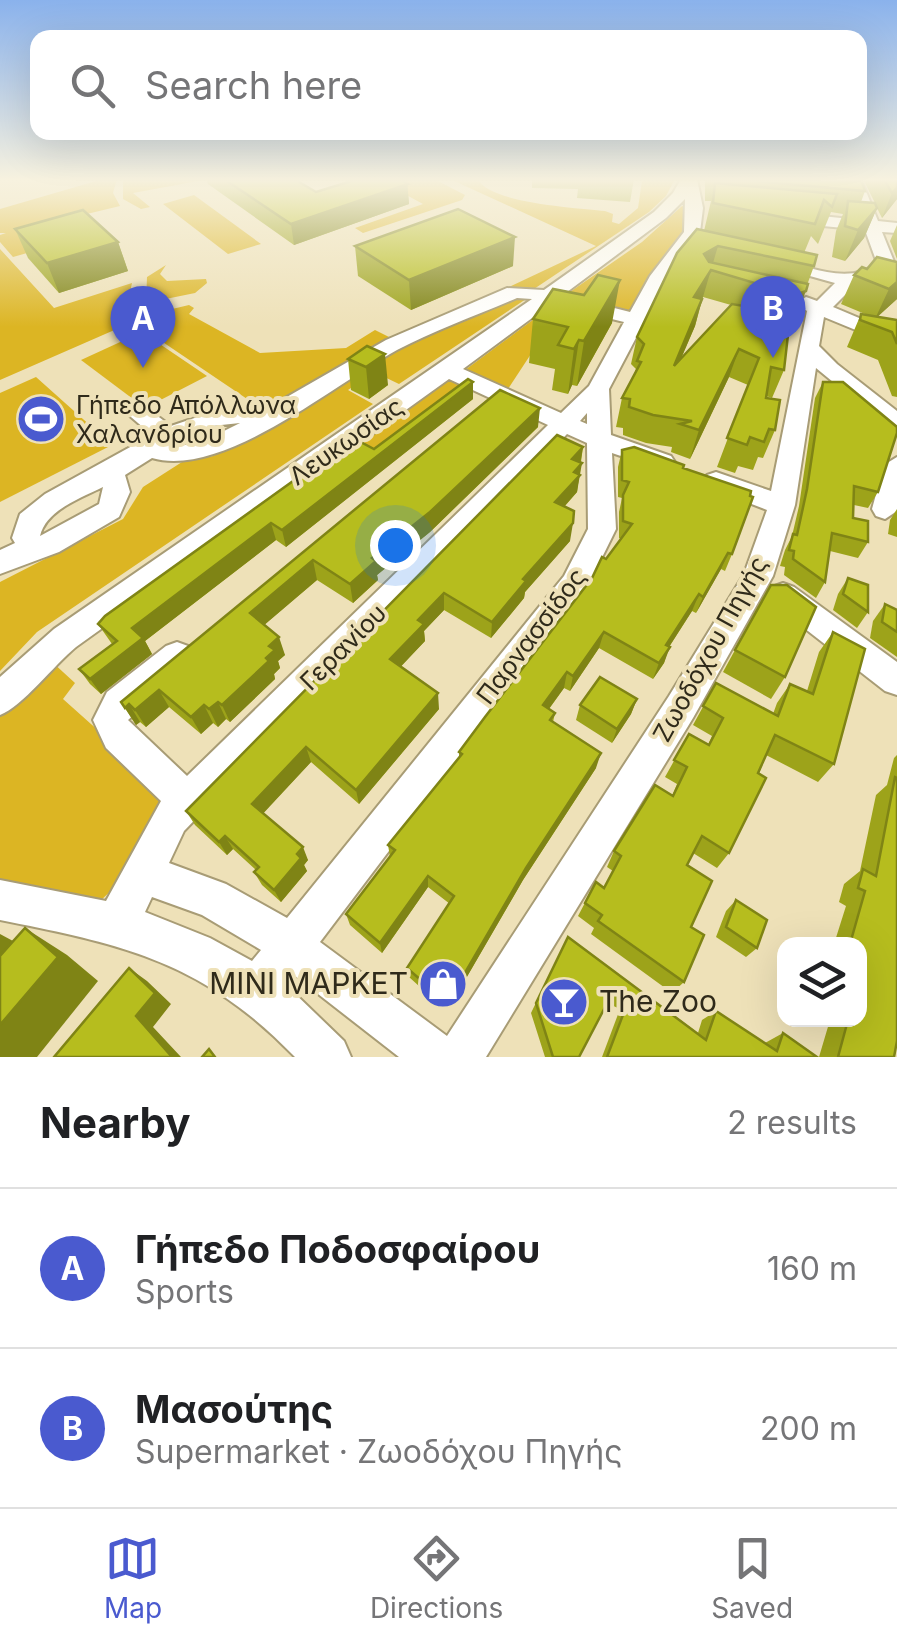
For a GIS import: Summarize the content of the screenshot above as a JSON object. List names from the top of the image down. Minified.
{"streets":{"street":["Λευκωσίας","Παρνασσίδος","Γερανίου","Ζωοδόχου Πηγής"]},"crossings":[["Παρνασσίδος","Γερανίου"]],"places":{"sports":["Γήπεδο Απόλλωνα Χαλανδρίου"],"shop":["ΜΙΝΙ ΜΑΡΚΕΤ"],"bar":["The Zoo"]},"page":{"search":"Search here","pins":["B","A"],"heading":["Nearby","2 results"],"list":[{"mark":"A","name":"Γήπεδο Ποδοσφαίρου","note":"Sports","value":"160 m"},{"mark":"B","name":"Μασούτης","note":"Supermarket · Ζωοδόχου Πηγής","value":"200 m"}],"nav":["Map","Directions","Saved"]}}
